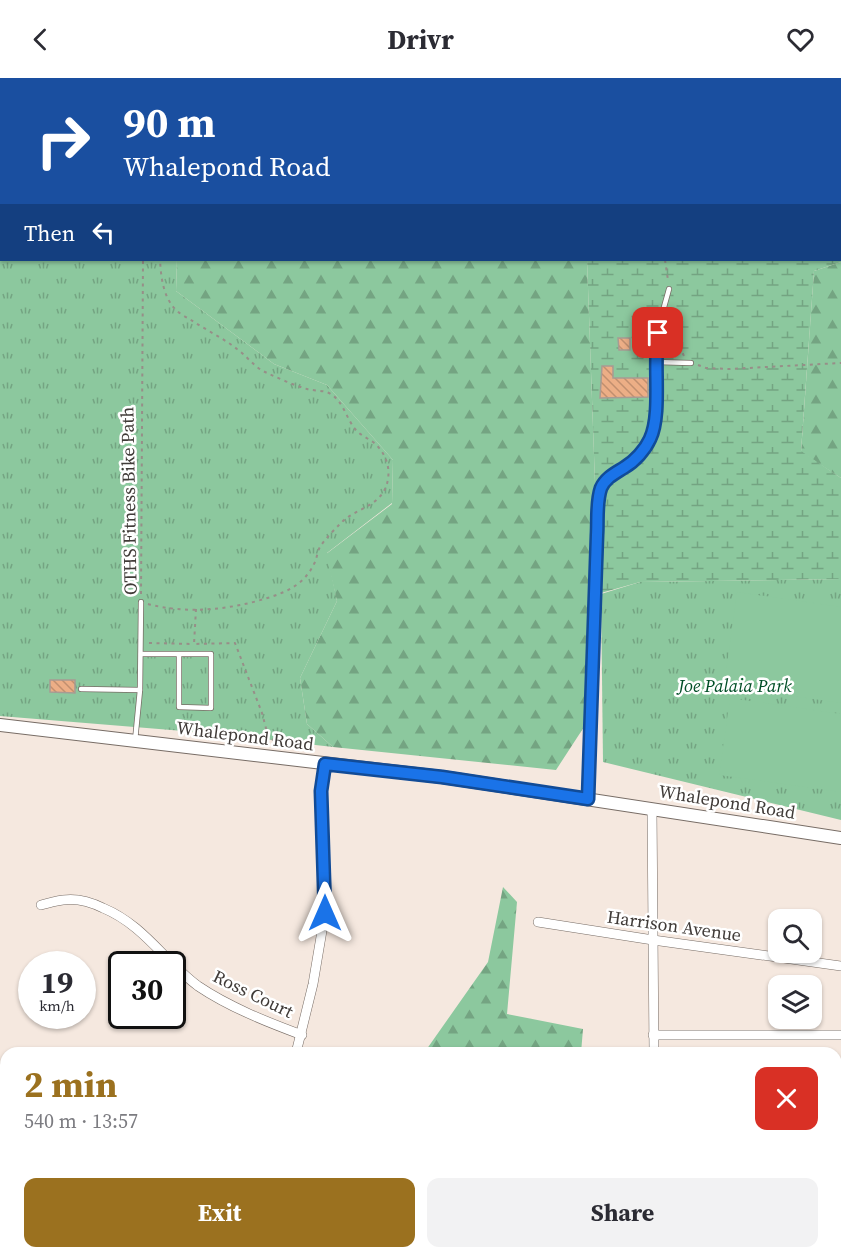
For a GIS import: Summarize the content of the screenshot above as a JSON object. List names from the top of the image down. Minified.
{"streets":{"street":["Whalepond Road","Harrison Avenue","Ross Court"],"path":["OTHS Fitness Bike Path"]},"parks":["Joe Palaia Park"],"page":{"header":"Drivr","turn":["90 m","Whalepond Road"],"then":"Then","speed":"19 km/h","limit":"30","heading":["2 min","540 m · 13:57"],"buttons":["Exit","Share"]}}
